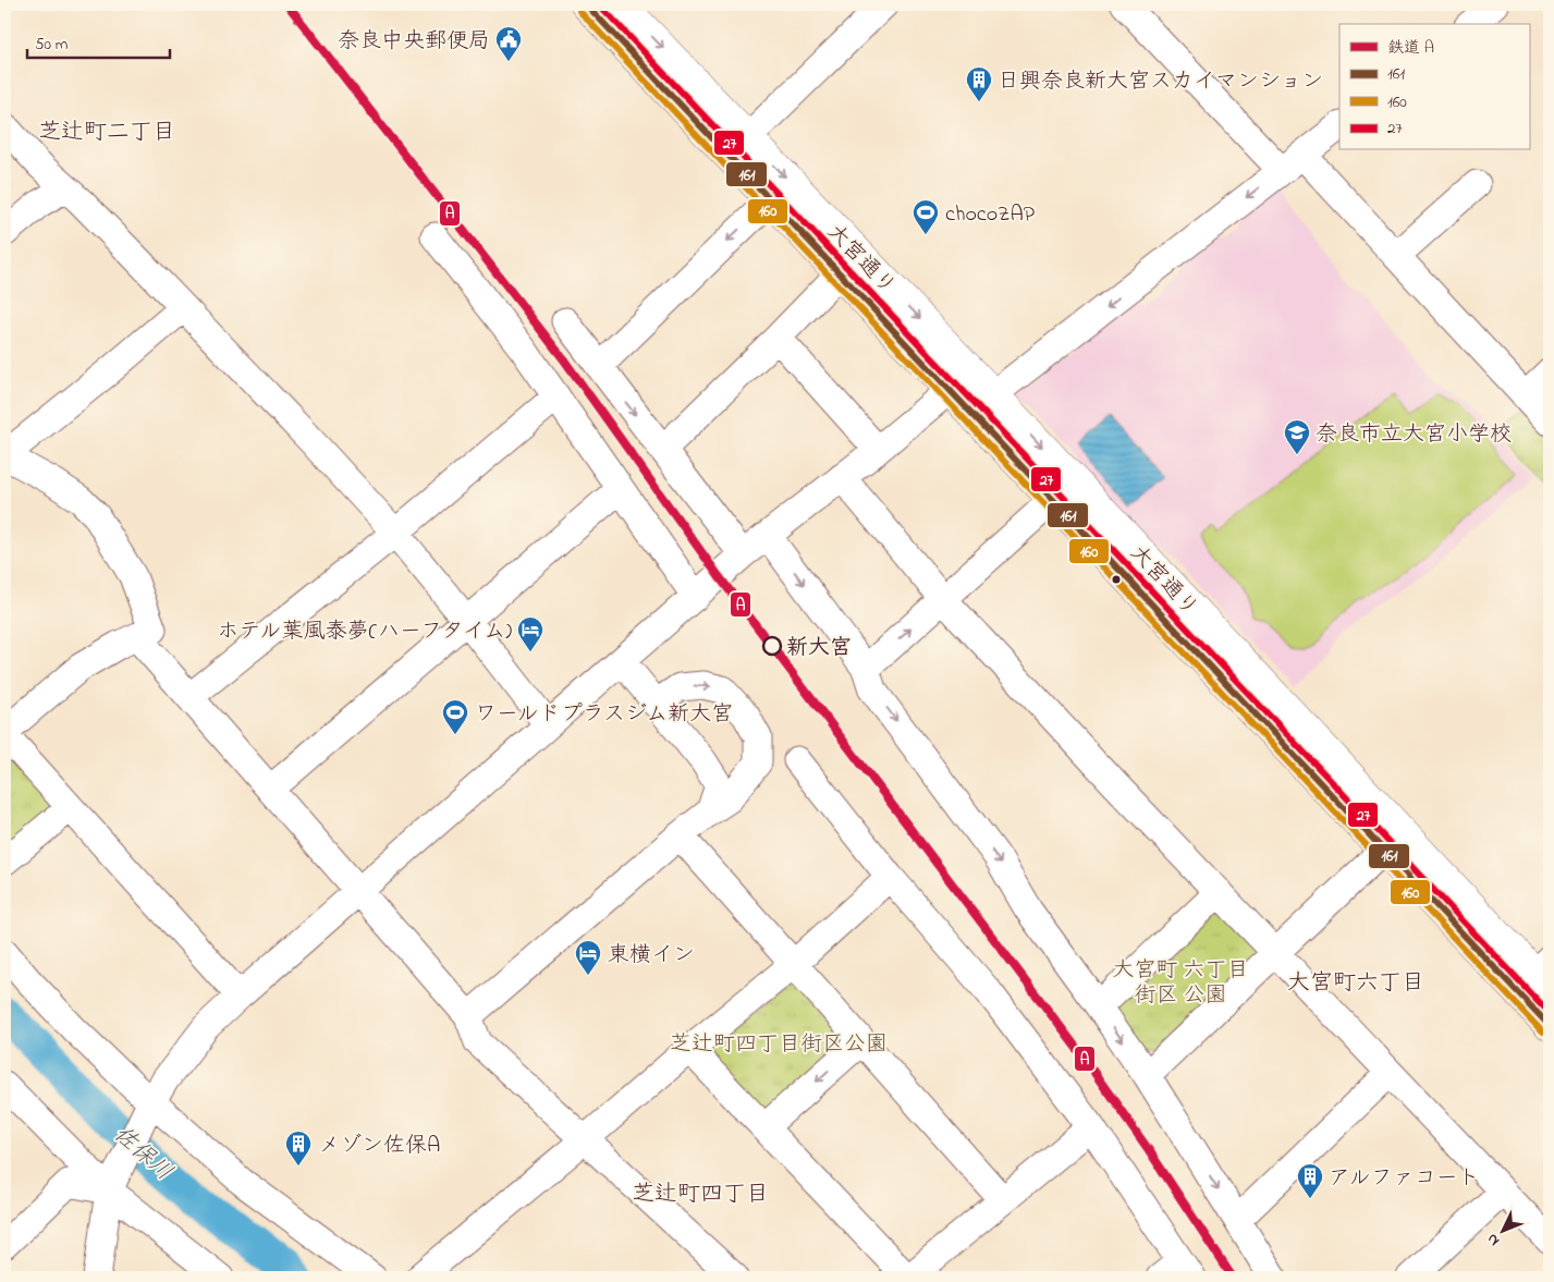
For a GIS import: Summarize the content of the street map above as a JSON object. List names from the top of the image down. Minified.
{"streets":{"highway":["大宮通り"]},"districts":["芝辻町二丁目","大宮町六丁目","芝辻町四丁目"],"water":["佐保川"],"parks":["大宮町 六丁目 街区 公園","芝辻町四丁目街区公園"],"places":{"public building":["奈良中央郵便局"],"building":["日興奈良新大宮スカイマンション","メゾン佐保A","アルファコート"],"sports":["chocoZAP","ワールドプラスジム新大宮"],"school or university":["奈良市立大宮小学校"],"other":["新大宮"],"hotel":["ホテル葉風泰夢(ハーフタイム)","東横イン"]},"lines":["rail line A","transit line 161","transit line 27","transit line 160"],"legend":["鉄道 A","161","160","27"],"scale_bar":"50 m","north":"bottom left"}
